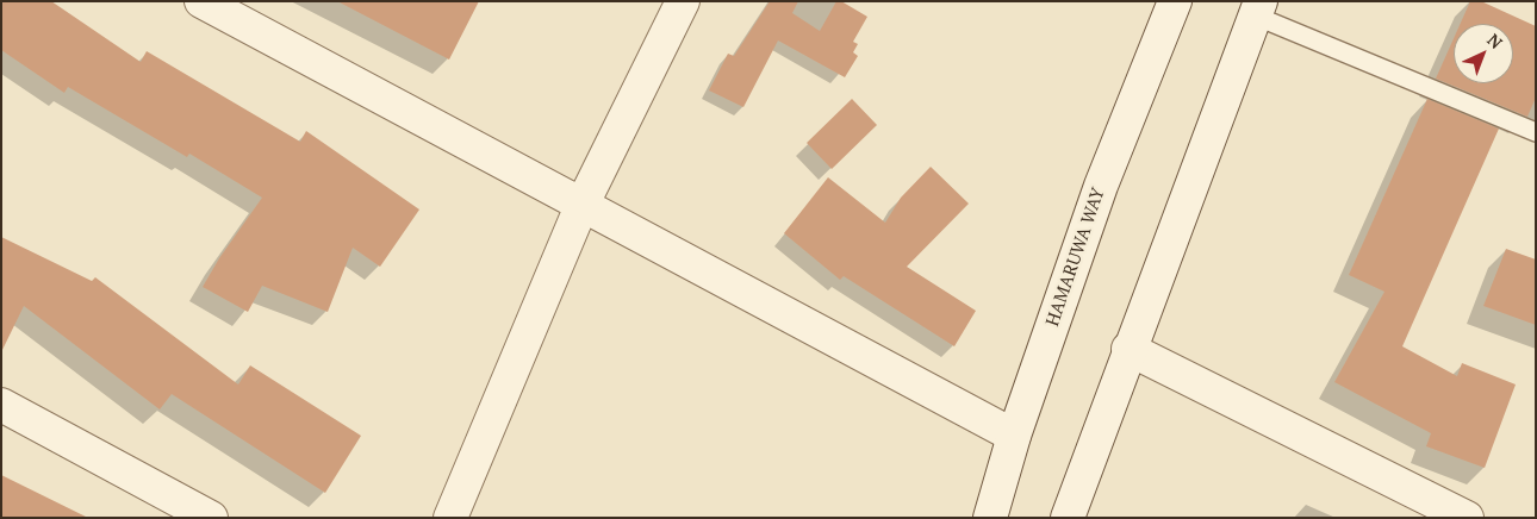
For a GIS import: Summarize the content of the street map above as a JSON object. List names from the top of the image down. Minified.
{"streets":{"street":["HAMARUWA WAY"]},"north":"top right"}
